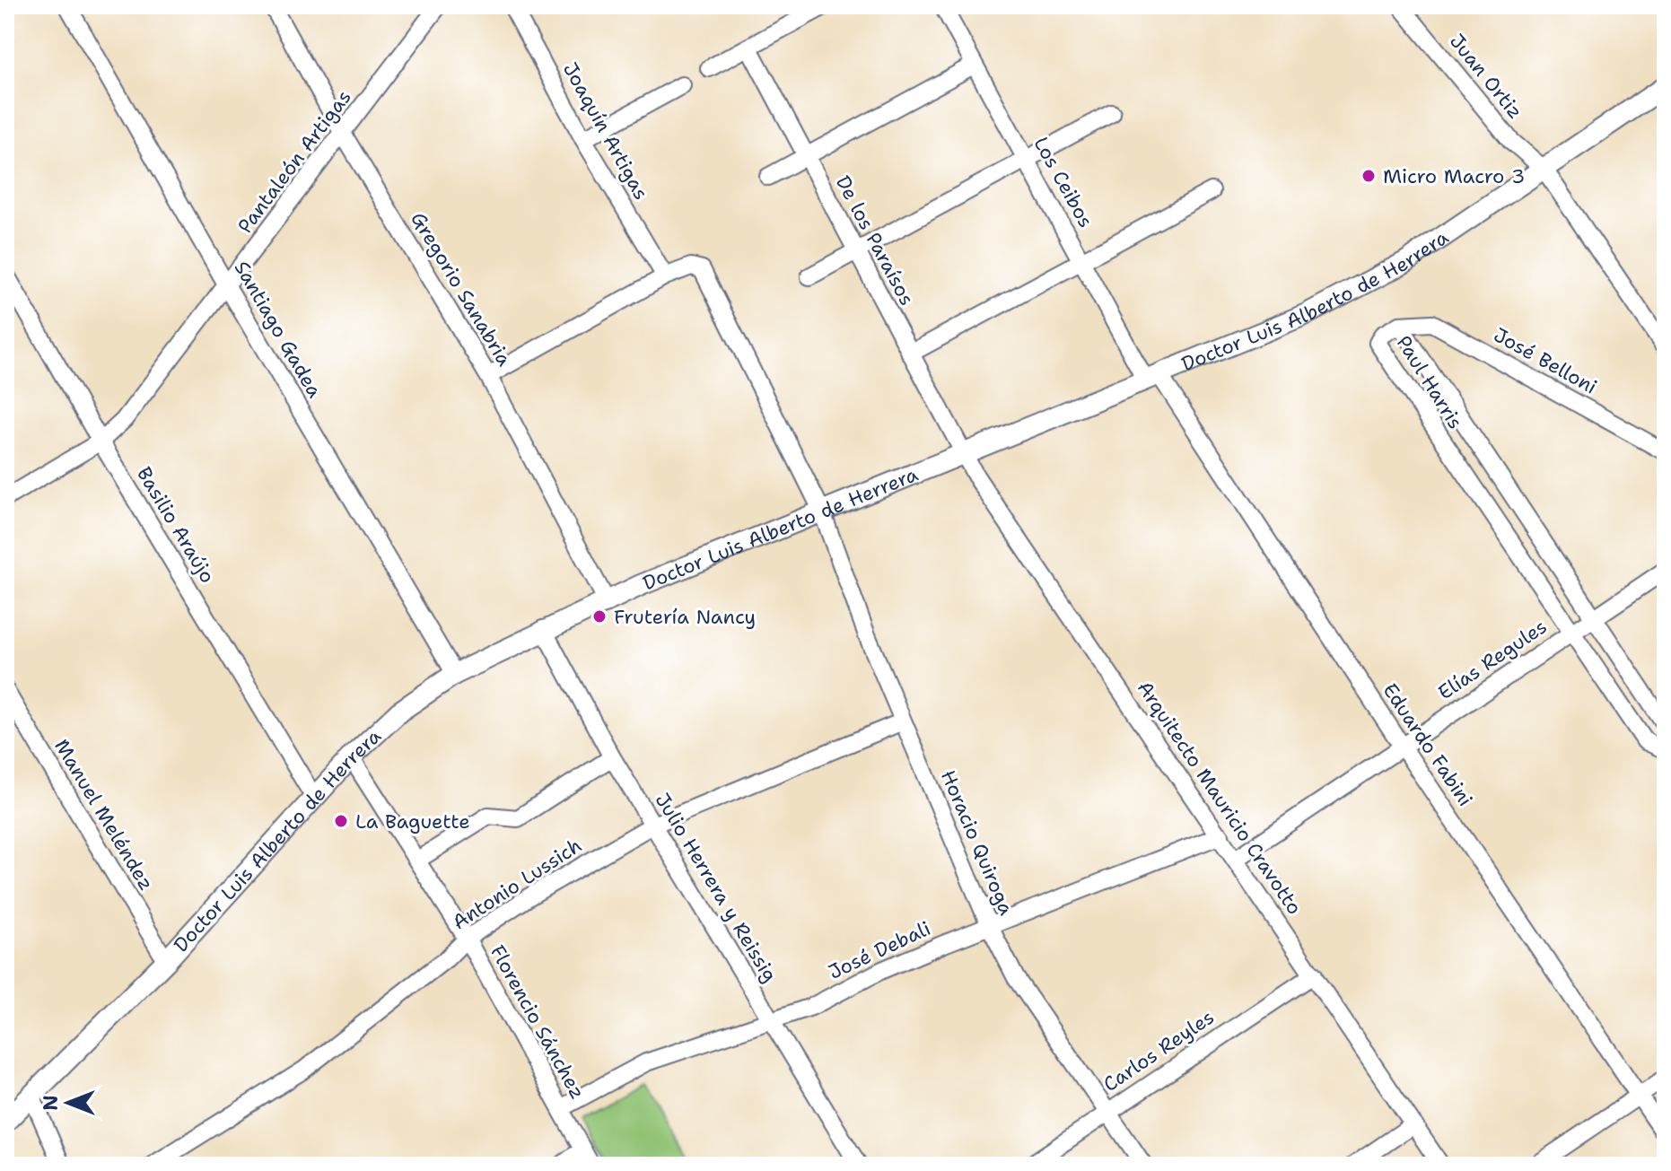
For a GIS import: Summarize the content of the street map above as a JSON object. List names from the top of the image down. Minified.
{"streets":{"street":["Juan Ortiz","Joaquín Artigas","Pantaleón Artigas","Los Ceibos","De los Paraísos","Gregorio Sanabria","Doctor Luis Alberto de Herrera","Santiago Gadea","José Belloni","Paul Harris","Basilio Araújo","Elías Regules","Eduardo Fabini","Arquitecto Mauricio Cravotto","Manuel Meléndez","Horacio Quiroga","Antonio Lussich","Julio Herrera y Reissig","José Debali","Florencio Sánchez","Carlos Reyles"]},"crossings":[["Juan Ortiz","Doctor Luis Alberto de Herrera"],["Pantaleón Artigas","Gregorio Sanabria"],["Pantaleón Artigas","Santiago Gadea"],["Pantaleón Artigas","Basilio Araújo"],["Los Ceibos","Doctor Luis Alberto de Herrera"],["Los Ceibos","Eduardo Fabini"],["De los Paraísos","Doctor Luis Alberto de Herrera"],["De los Paraísos","Arquitecto Mauricio Cravotto"],["Gregorio Sanabria","Doctor Luis Alberto de Herrera"],["Doctor Luis Alberto de Herrera","Santiago Gadea"],["Doctor Luis Alberto de Herrera","Basilio Araújo"],["Doctor Luis Alberto de Herrera","Eduardo Fabini"],["Doctor Luis Alberto de Herrera","Arquitecto Mauricio Cravotto"],["Doctor Luis Alberto de Herrera","Manuel Meléndez"],["Doctor Luis Alberto de Herrera","Horacio Quiroga"],["Doctor Luis Alberto de Herrera","Julio Herrera y Reissig"],["Doctor Luis Alberto de Herrera","Florencio Sánchez"],["José Belloni","Paul Harris"],["Paul Harris","Elías Regules"],["Elías Regules","Eduardo Fabini"],["Elías Regules","Arquitecto Mauricio Cravotto"],["Arquitecto Mauricio Cravotto","José Debali"],["Arquitecto Mauricio Cravotto","Carlos Reyles"],["Horacio Quiroga","Antonio Lussich"],["Horacio Quiroga","José Debali"],["Horacio Quiroga","Carlos Reyles"],["Antonio Lussich","Julio Herrera y Reissig"],["Antonio Lussich","Florencio Sánchez"],["Julio Herrera y Reissig","José Debali"],["José Debali","Florencio Sánchez"]],"places":["Micro Macro 3","Frutería Nancy","La Baguette"],"north":"left"}
